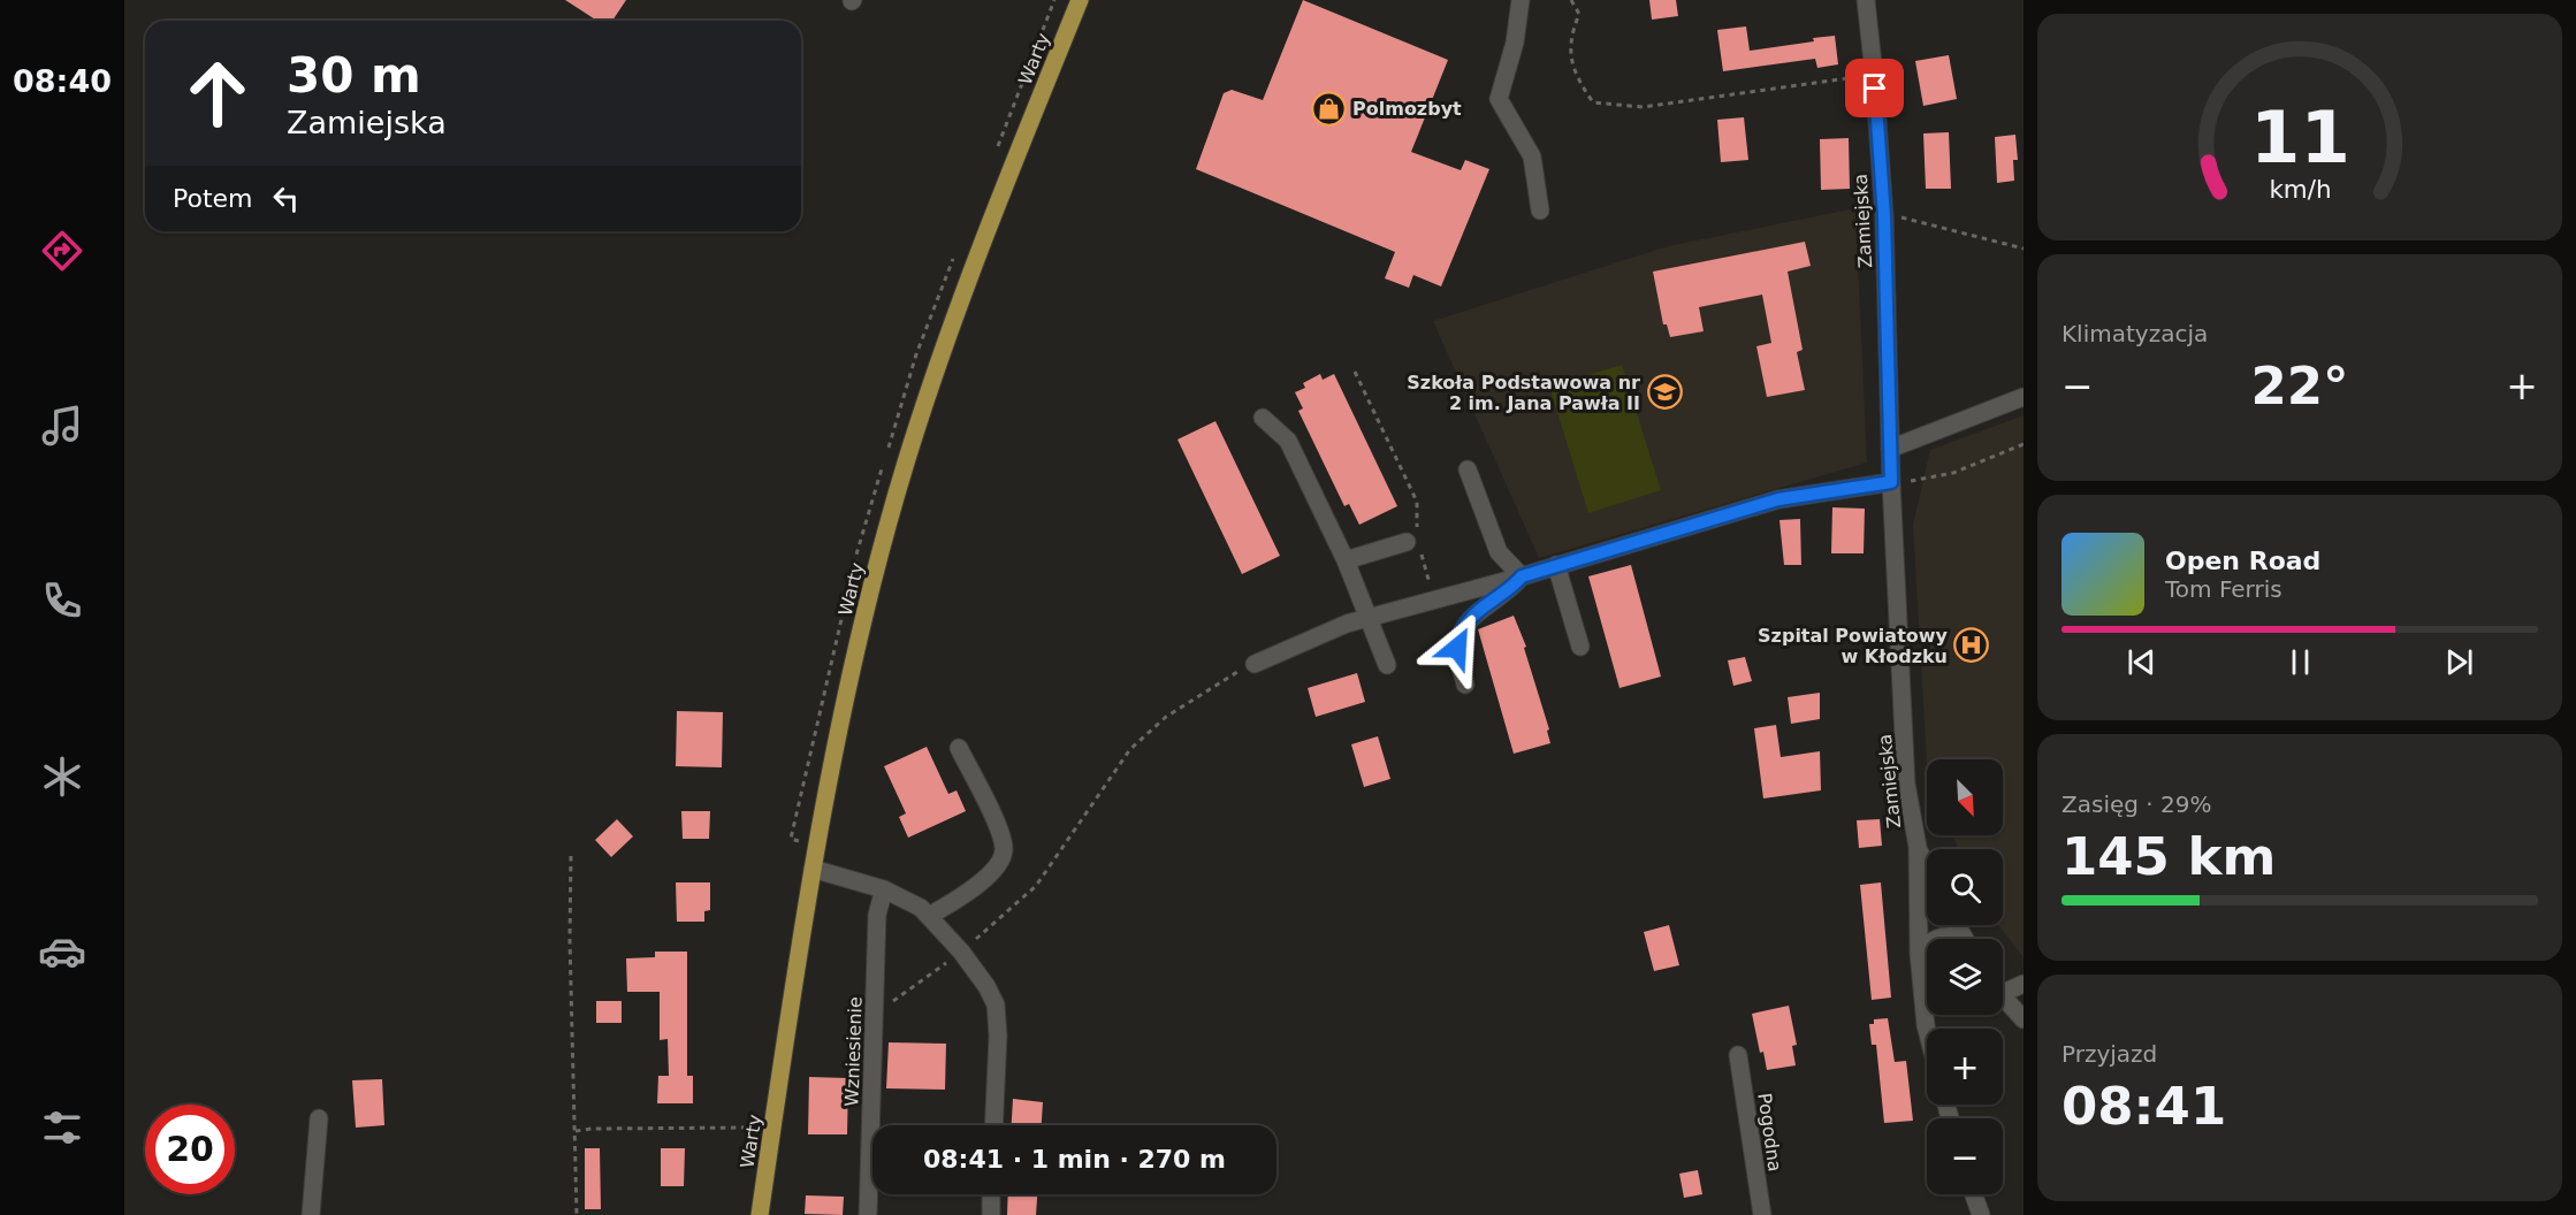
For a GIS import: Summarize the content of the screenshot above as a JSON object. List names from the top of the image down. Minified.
{"streets":{"main road":["Warty"],"street":["Zamiejska","Wzniesienie","Pogodna"]},"places":{"shop":["Polmozbyt"],"school or university":["Szkoła Podstawowa nr 2 im. Jana Pawła II"],"hospital":["Szpital Powiatowy w Kłodzku"]},"north":"bottom right","page":{"tabs":"08:40","turn":["30 m","Zamiejska"],"then":"Potem","tile":["Klimatyzacja",["Zasięg · 29%","145 km"],["Przyjazd","08:41"]],"heat":["−","22°","+"],"song":["Open Road","Tom Ferris"],"map_buttons":["+","−"],"limit":"20","trip":"08:41 · 1 min · 270 m","gauge":["11","km/h"]}}
